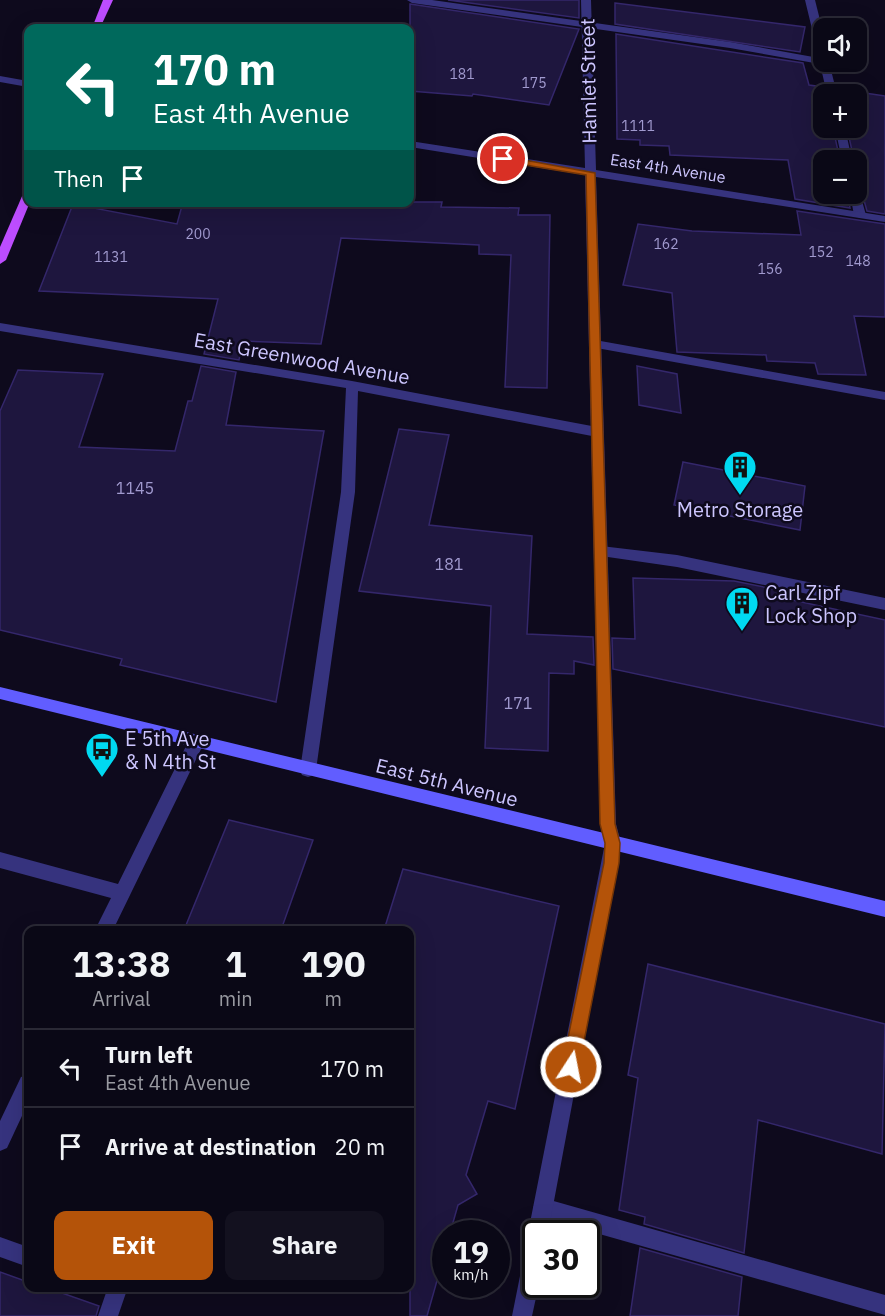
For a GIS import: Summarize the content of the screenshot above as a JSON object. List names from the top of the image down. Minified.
{"streets":{"main road":["East 5th Avenue"],"street":["Hamlet Street","East 4th Avenue","East Greenwood Avenue"]},"crossings":[["Hamlet Street","East 4th Avenue"],["Hamlet Street","East Greenwood Avenue"],["Hamlet Street","East 5th Avenue"]],"places":{"building":["Metro Storage","Carl Zipf Lock Shop"],"bus stop":["E 5th Ave & N 4th St"]},"house_numbers":["181","175","1111","200","162","152","1131","148","156","1145","181","171"],"page":{"map_buttons":["+","−"],"turn":["170 m","East 4th Avenue"],"then":"Then","eta":["13:38","Arrival","1","min","190","m"],"list":[{"name":"Turn left","note":"East 4th Avenue","value":"170 m"},{"name":"Arrive at destination","value":"20 m"}],"buttons":["Exit","Share"],"speed":"19 km/h","limit":"30"}}
